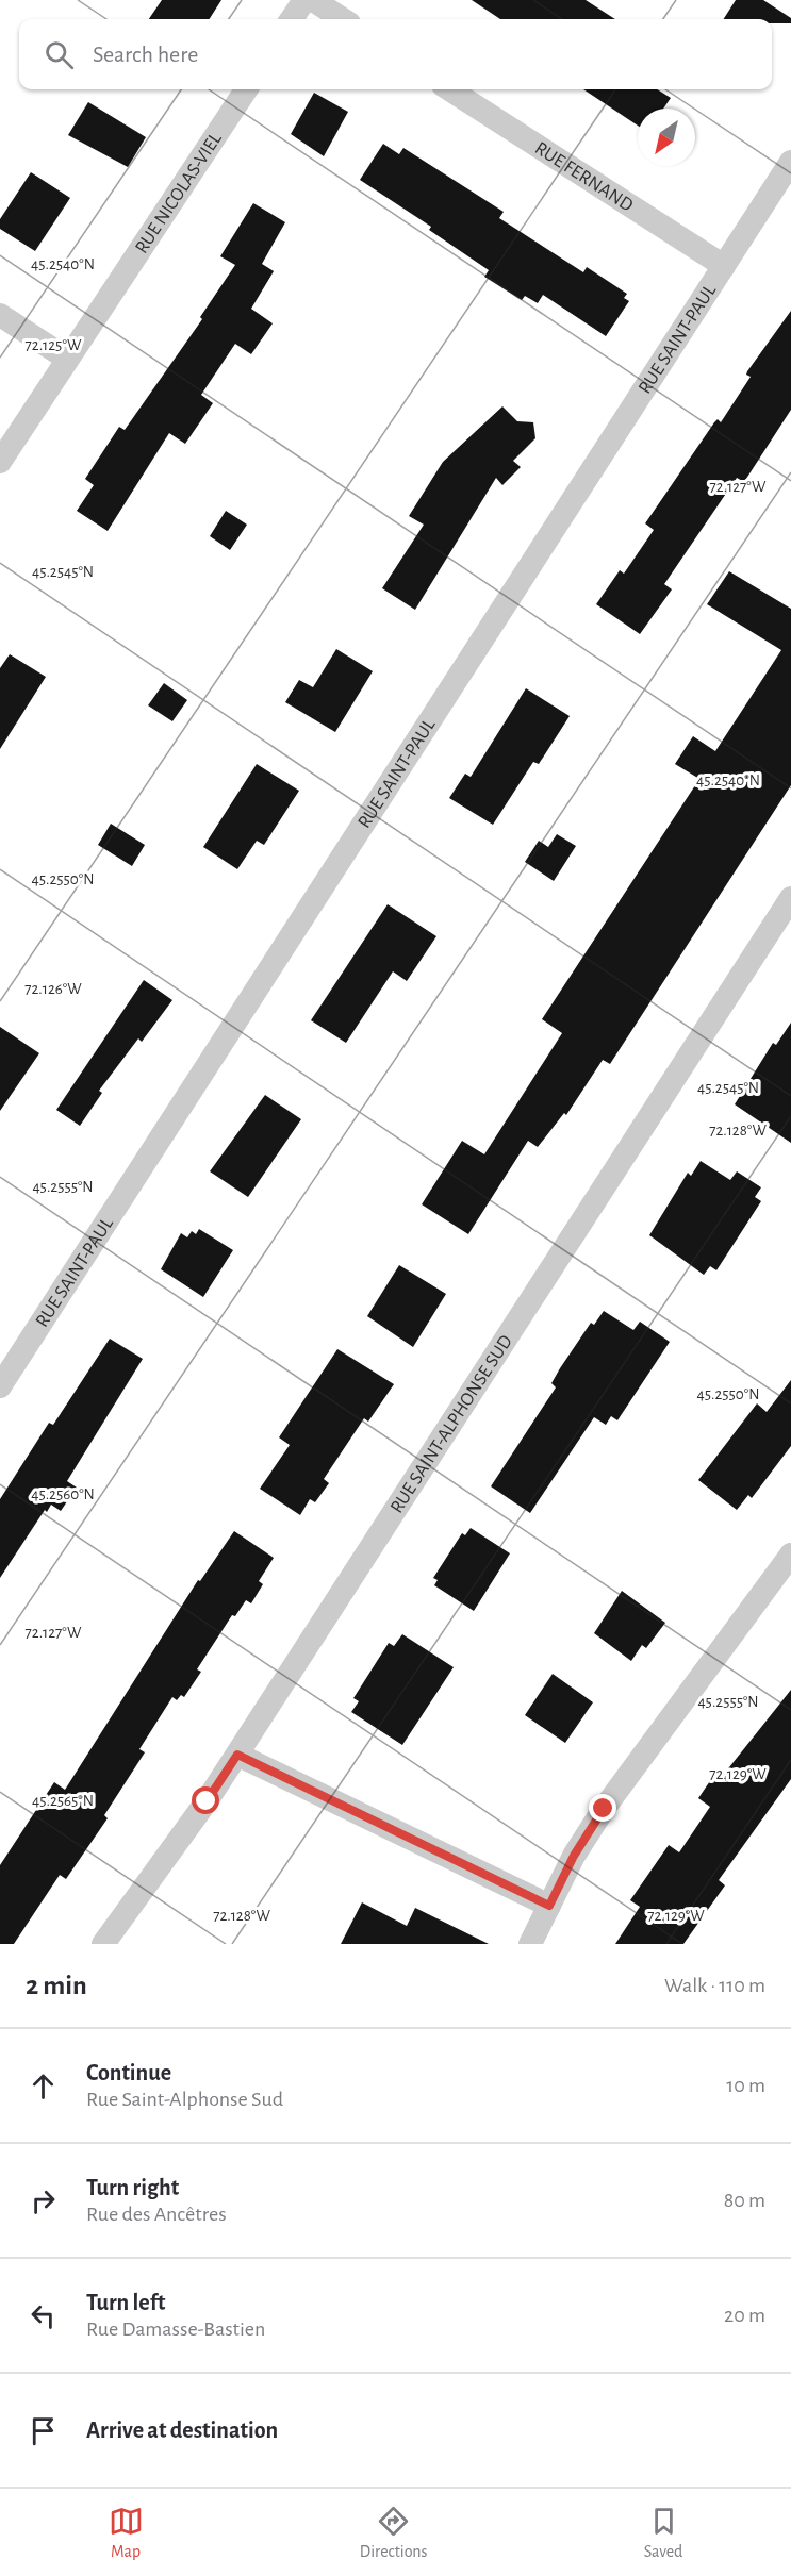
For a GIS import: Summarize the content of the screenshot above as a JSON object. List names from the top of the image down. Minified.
{"streets":{"street":["RUE FERNAND","RUE NICOLAS-VIEL","RUE SAINT-PAUL","RUE SAINT-ALPHONSE SUD"]},"crossings":[["RUE FERNAND","RUE SAINT-PAUL"]],"north":"bottom left","page":{"search":"Search here","heading":["2 min","Walk · 110 m"],"list":[["Continue","Rue Saint-Alphonse Sud","10 m"],["Turn right","Rue des Ancêtres","80 m"],["Turn left","Rue Damasse-Bastien","20 m"],"Arrive at destination"],"nav":["Map","Directions","Saved"]},"coordinates":["45.2540°N","72.125°W","72.127°W","45.2545°N","45.2550°N","72.126°W","72.128°W","45.2555°N","45.2560°N","72.129°W","45.2565°N"]}
